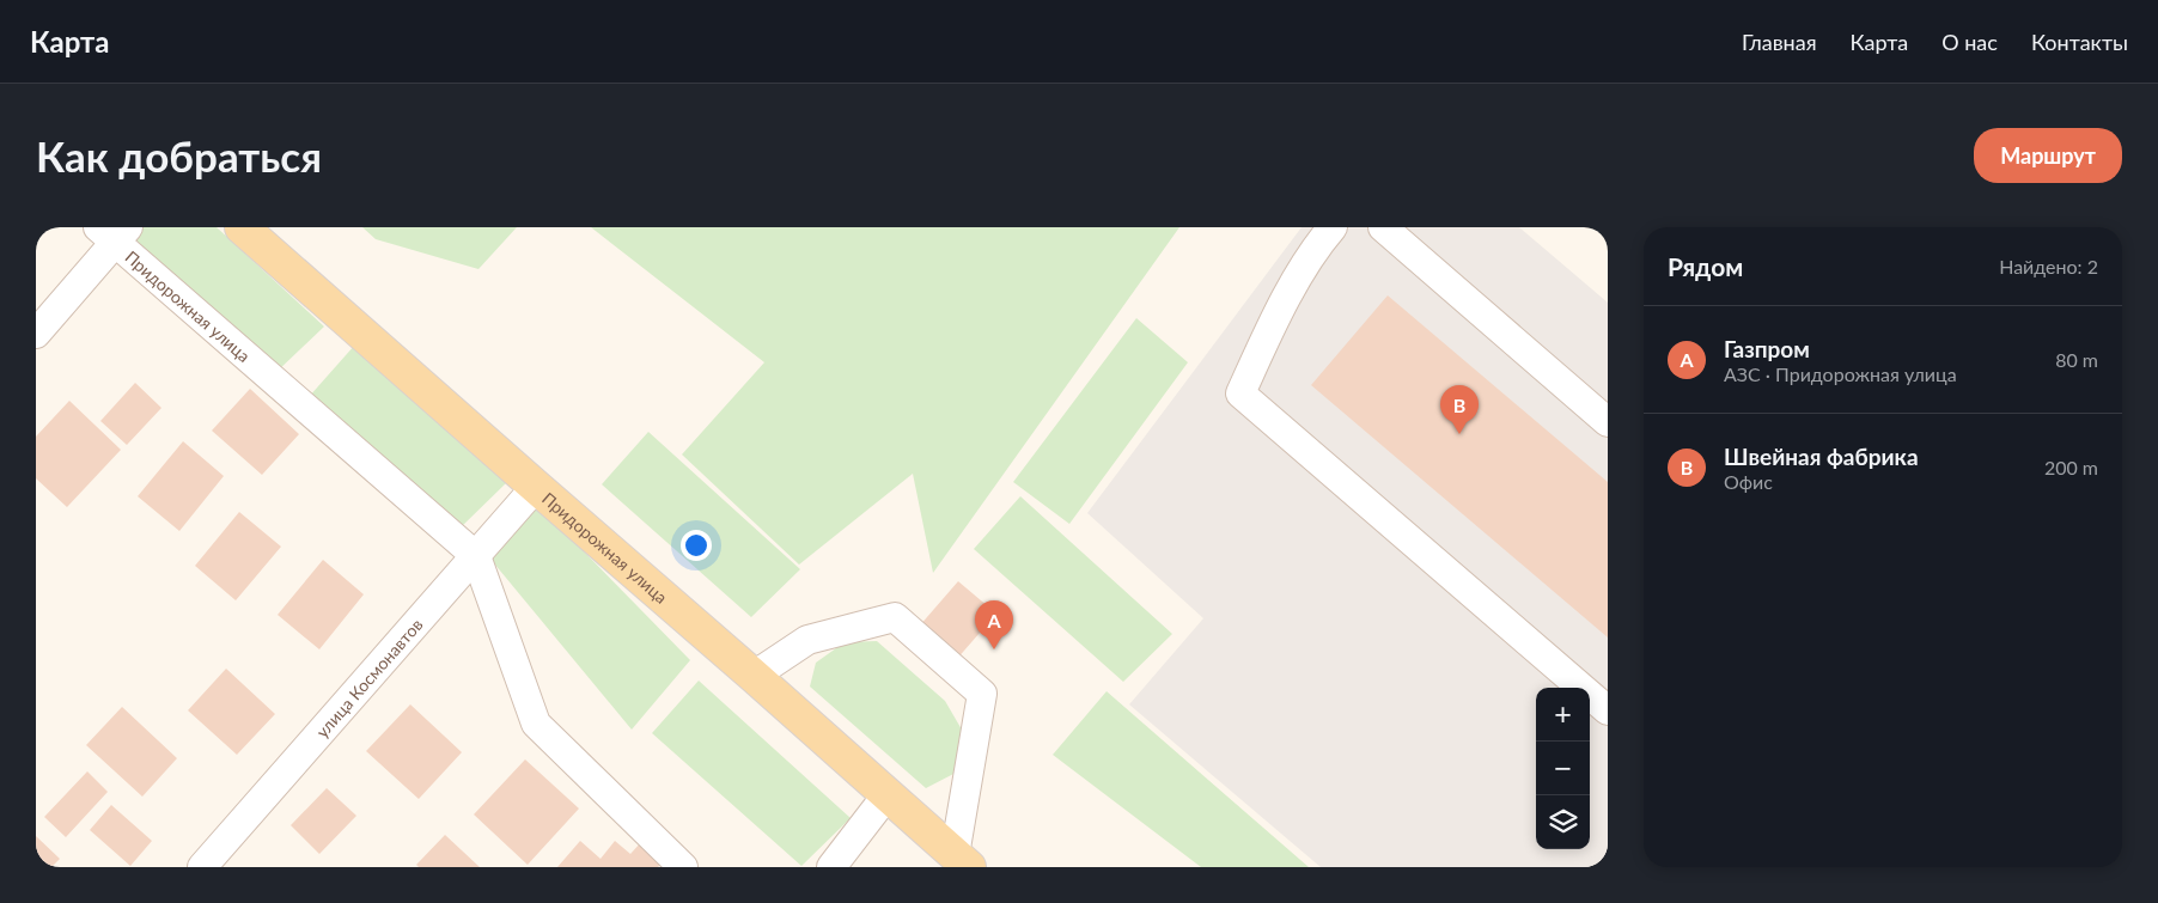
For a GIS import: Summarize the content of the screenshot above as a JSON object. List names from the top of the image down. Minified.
{"streets":{"main road":["Придорожная улица"],"street":["улица Космонавтов"]},"crossings":[["Придорожная улица","улица Космонавтов"]],"page":{"header":"Карта","nav":["Главная","Карта","О нас","Контакты"],"buttons":"Маршрут","title":"Как добраться","heading":["Рядом","Найдено: 2"],"list":[{"mark":"A","name":"Газпром","note":"АЗС · Придорожная улица","value":"80 m"},{"mark":"B","name":"Швейная фабрика","note":"Офис","value":"200 m"}],"pins":["B","A"],"map_buttons":["+","−"]}}
